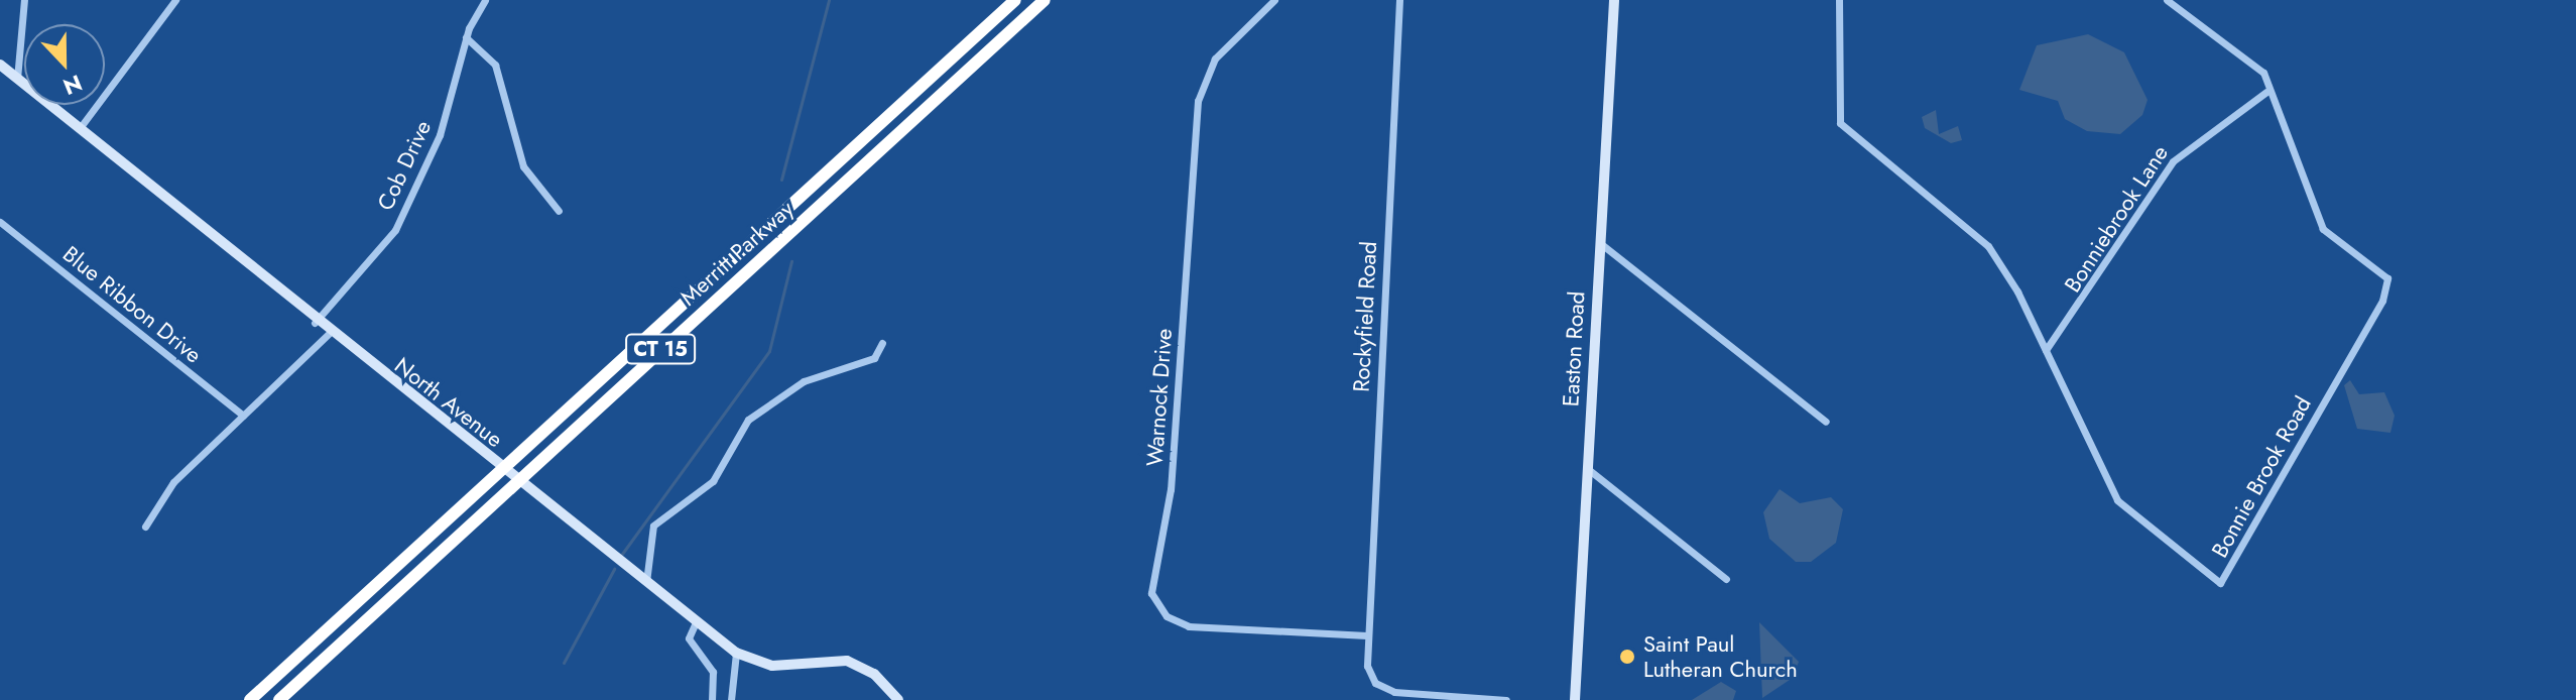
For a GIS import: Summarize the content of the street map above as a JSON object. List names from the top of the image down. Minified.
{"streets":{"highway":["Merritt Parkway","CT 15"],"street":["Cob Drive","Bonniebrook Lane","Blue Ribbon Drive","Rockyfield Road","Easton Road","Warnock Drive","North Avenue","Bonnie Brook Road"]},"crossings":[["Cob Drive","North Avenue"],["Bonniebrook Lane","Bonnie Brook Road"],["Rockyfield Road","Warnock Drive"]],"places":["Saint Paul Lutheran Church"],"north":"bottom"}
